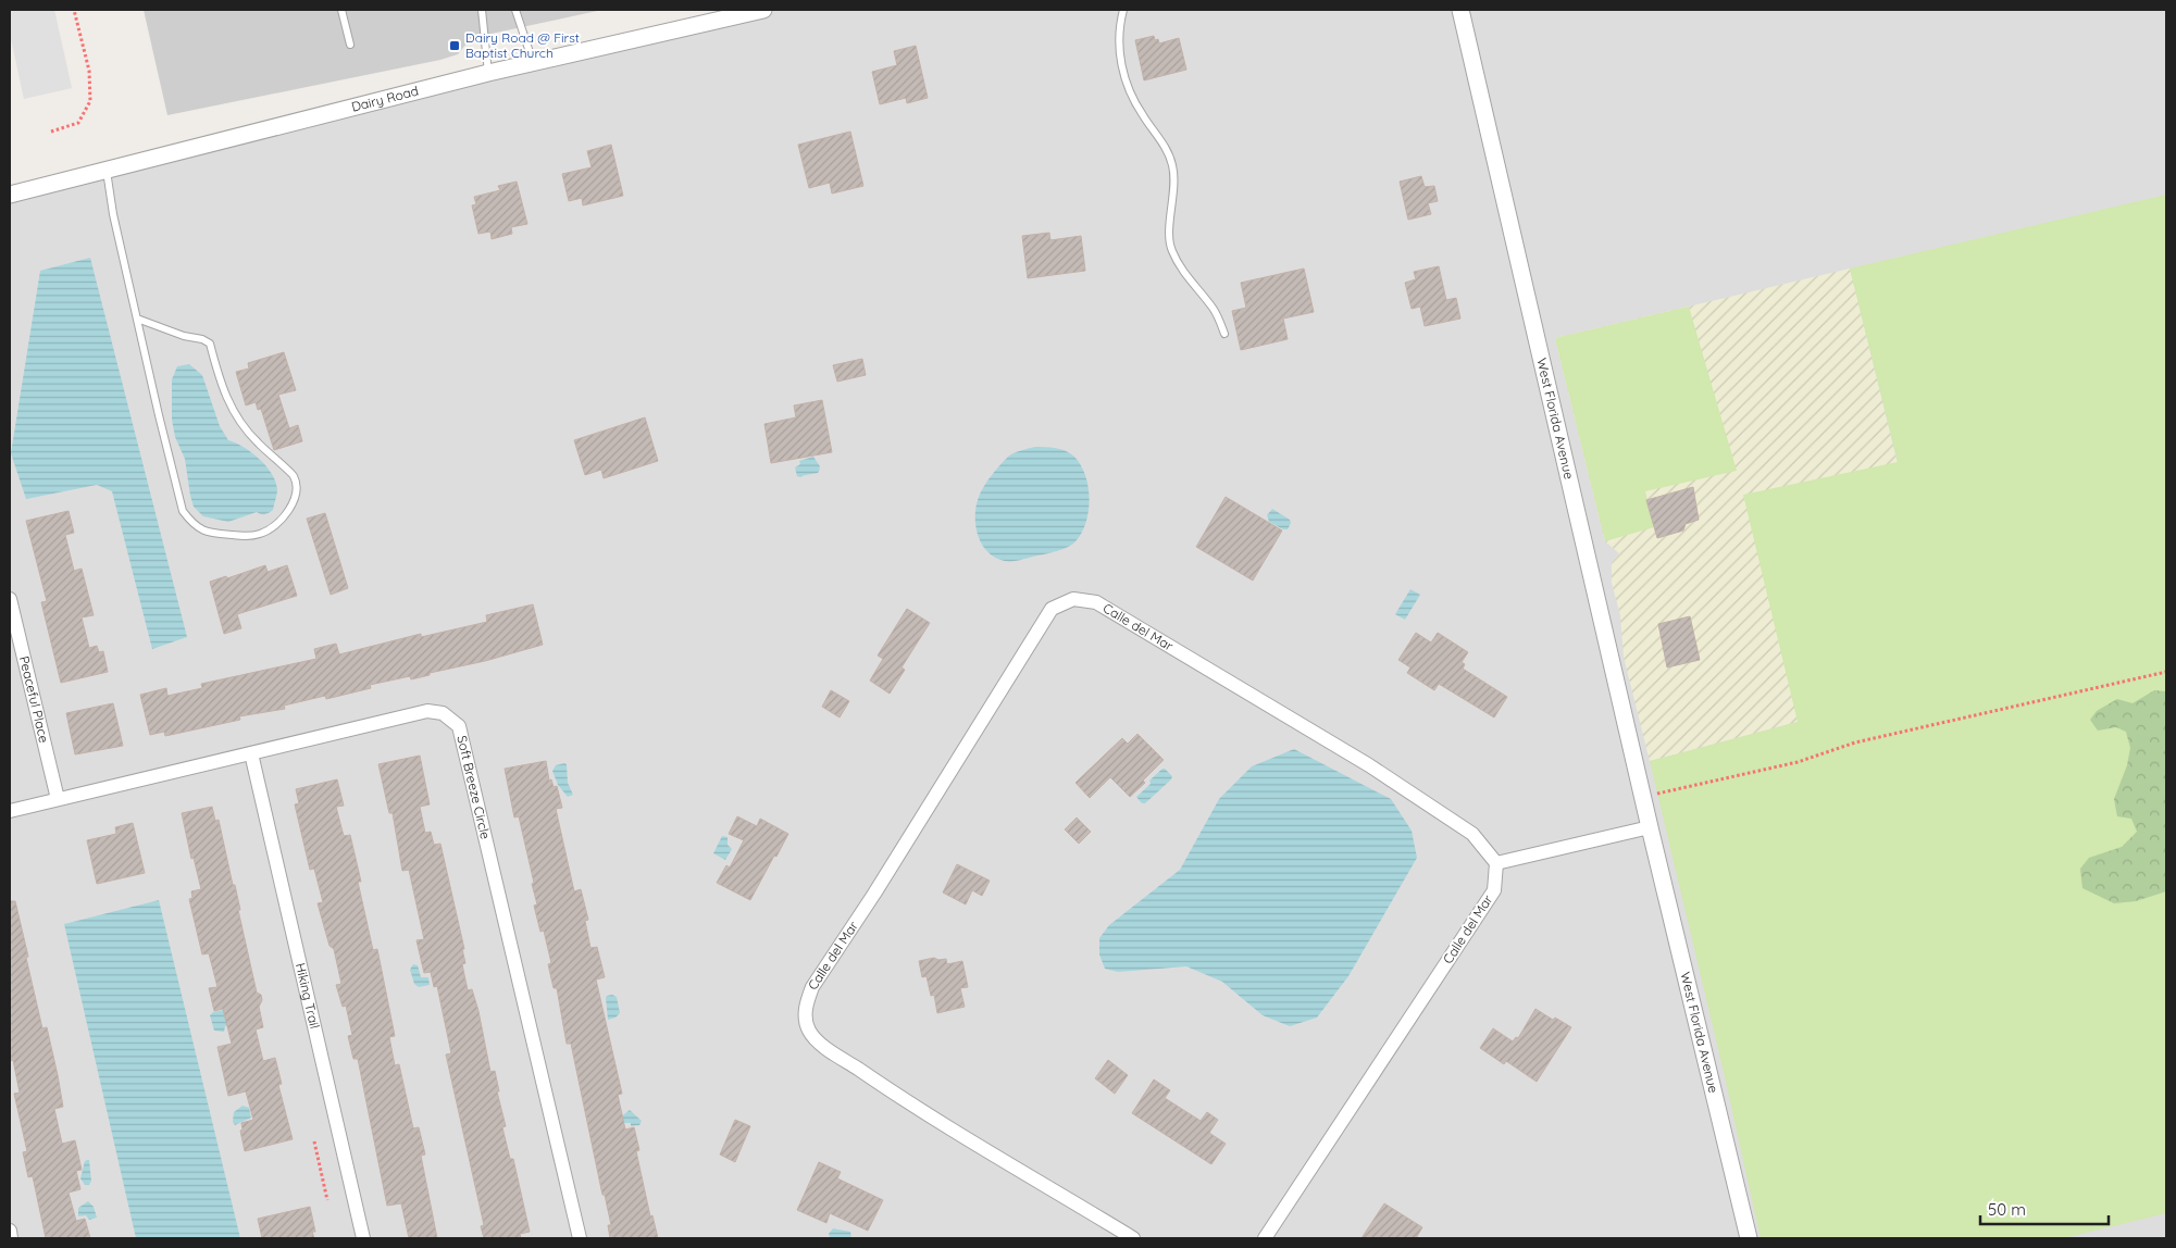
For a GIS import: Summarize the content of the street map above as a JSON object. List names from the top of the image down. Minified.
{"streets":{"street":["Dairy Road","West Florida Avenue","Calle del Mar","Peaceful Place","Soft Breeze Circle","Hiking Trail"]},"crossings":[["Peaceful Place","Soft Breeze Circle"],["Soft Breeze Circle","Hiking Trail"]],"places":{"transit":["Dairy Road @ First Baptist Church"]},"scale_bar":"50 m"}
